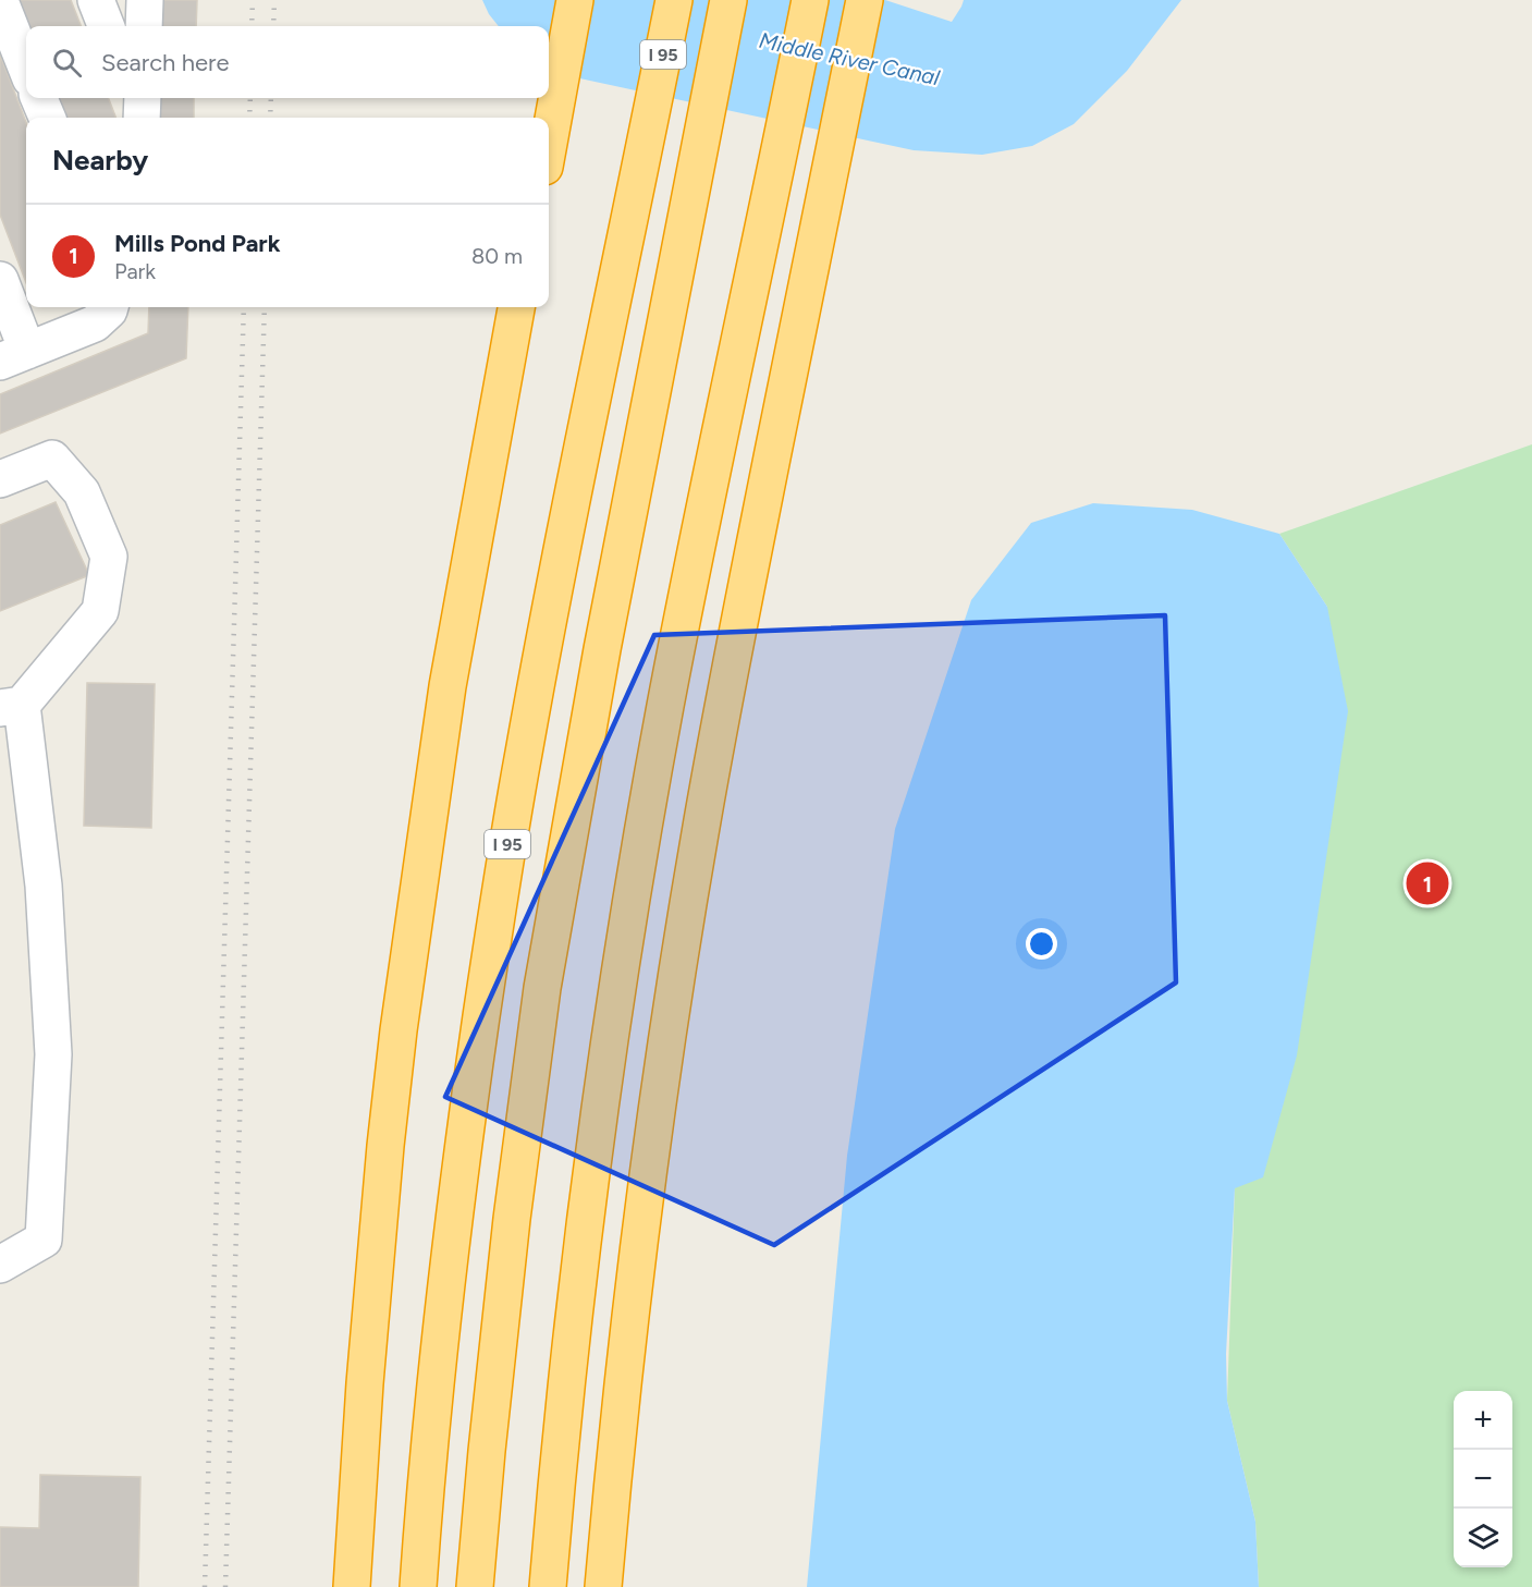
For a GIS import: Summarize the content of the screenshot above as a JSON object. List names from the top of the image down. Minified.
{"streets":{"highway":["I 95"]},"water":["Middle River Canal"],"page":{"search":"Search here","heading":"Nearby","list":[{"mark":"1","name":"Mills Pond Park","note":"Park","value":"80 m"}],"pins":"1","map_buttons":["+","−"]}}
